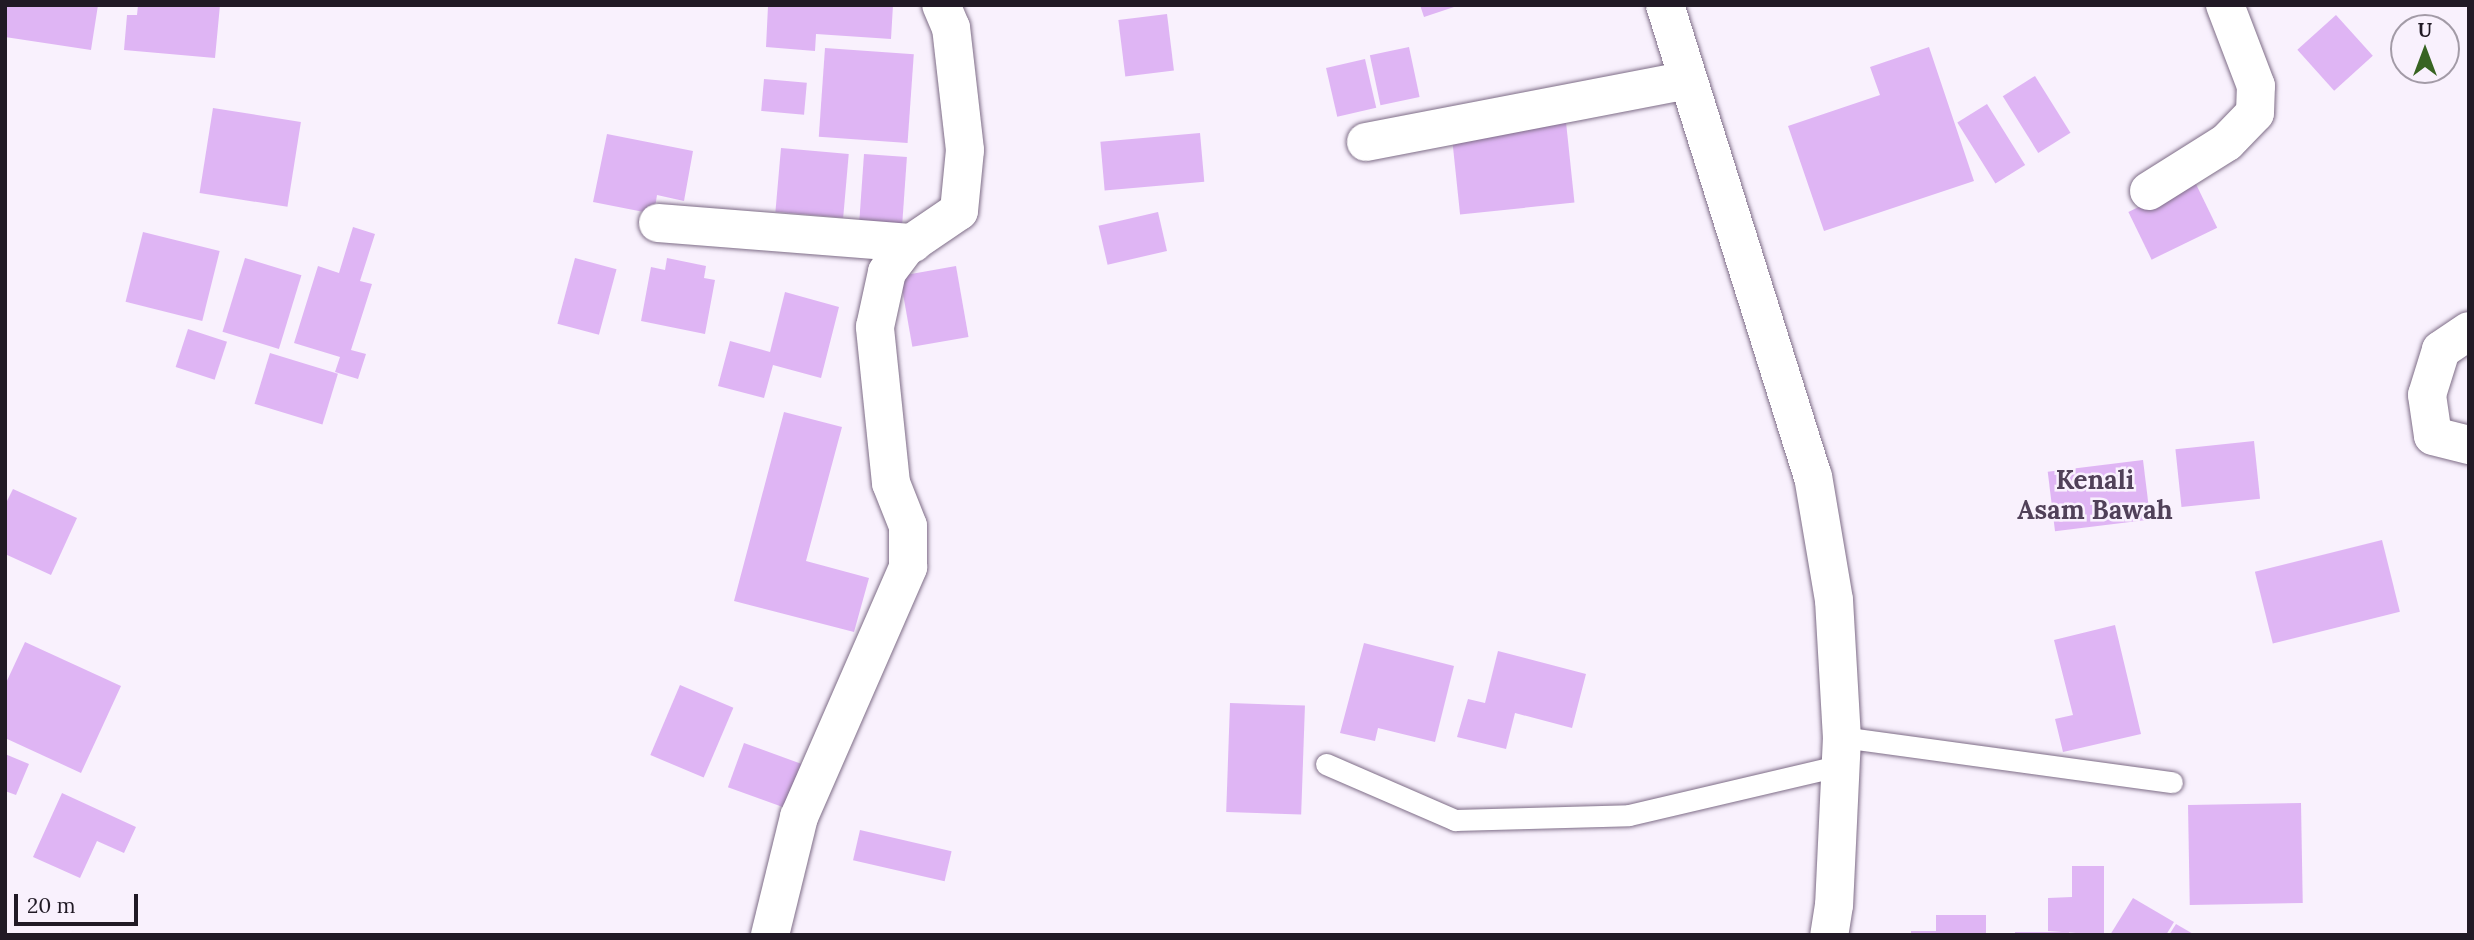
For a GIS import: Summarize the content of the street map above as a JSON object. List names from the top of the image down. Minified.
{"districts":["Kenali Asam Bawah"],"scale_bar":"20 m","north":"top"}
